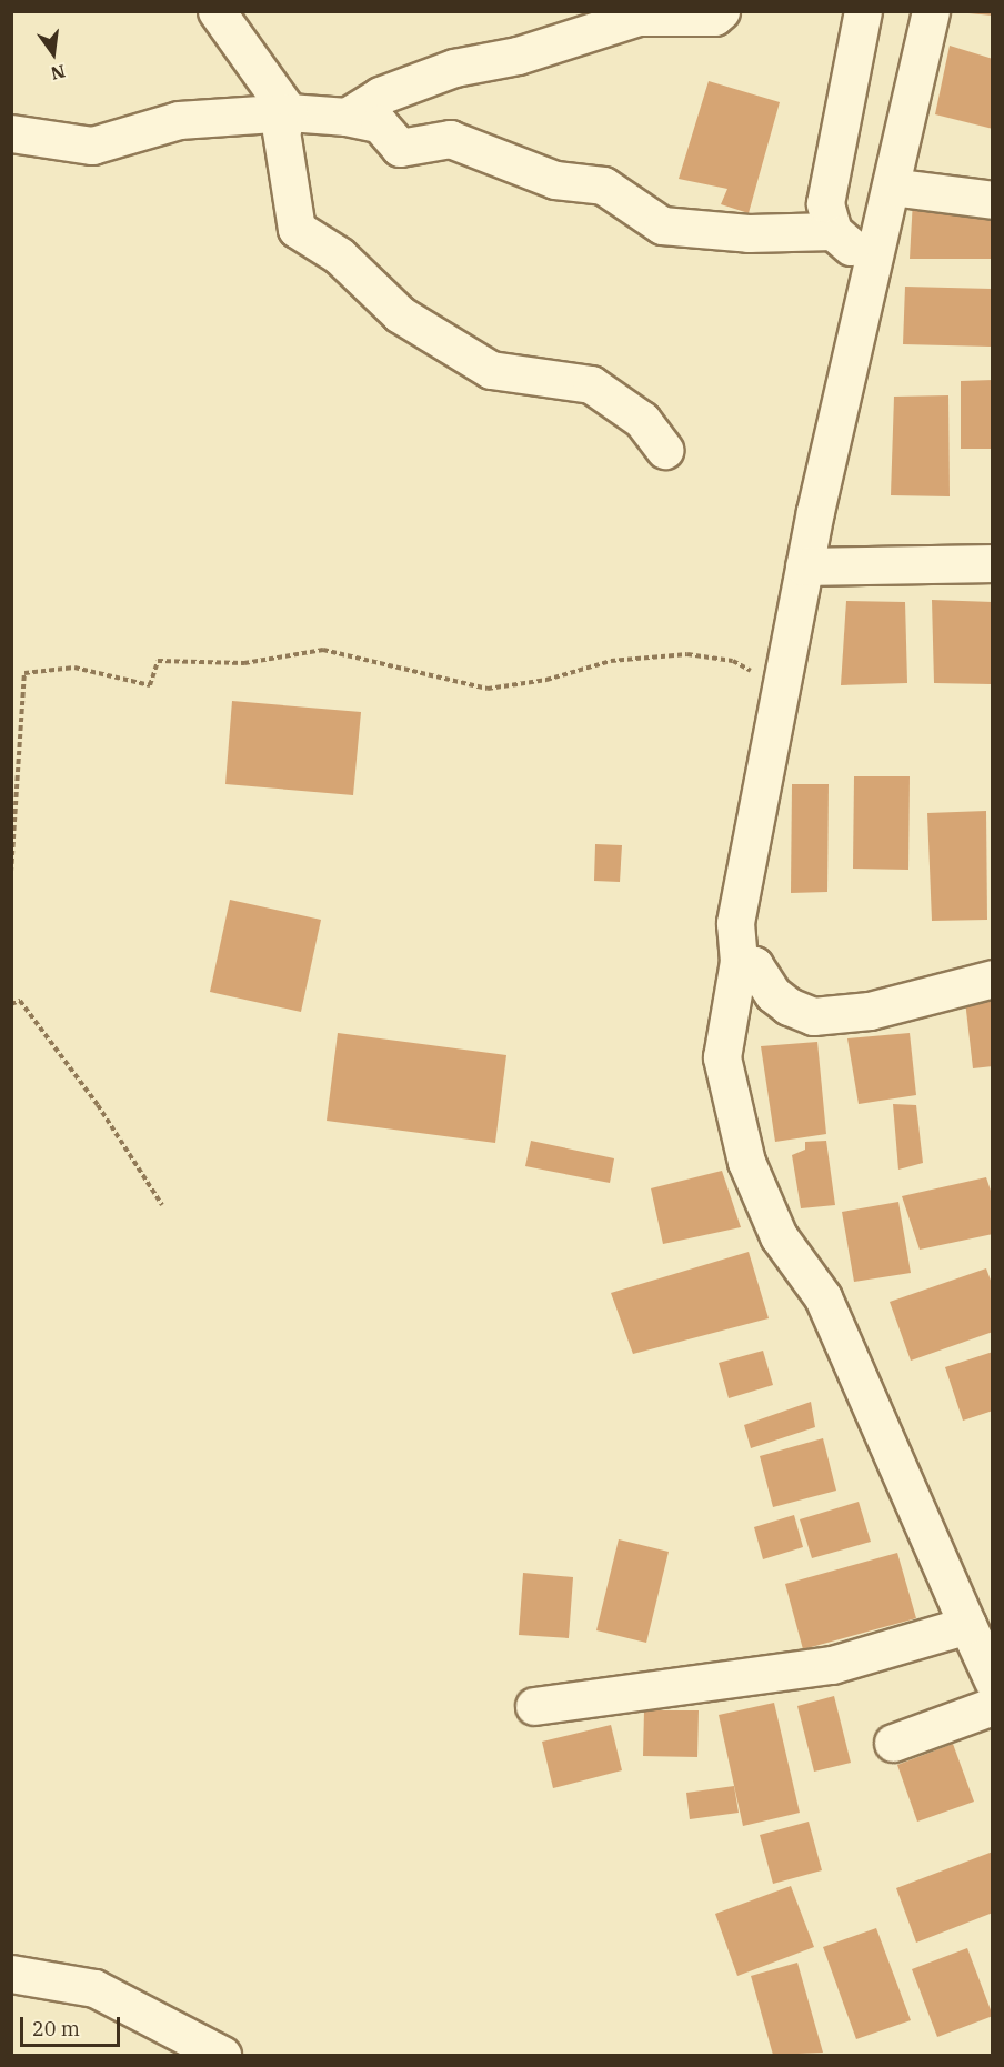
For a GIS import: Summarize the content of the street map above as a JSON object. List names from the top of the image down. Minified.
{"scale_bar":"20 m","north":"bottom"}
